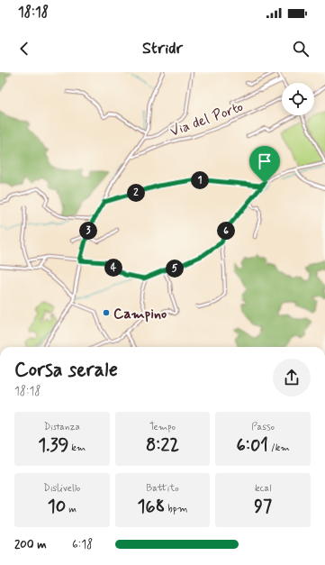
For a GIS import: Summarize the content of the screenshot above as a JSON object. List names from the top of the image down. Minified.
{"streets":{"street":["Via del Porto"]},"places":["Campino"],"page":{"status":"18:18","header":"Stridr","pins":["1","2","3","6","4","5"],"heading":["Corsa serale","18:18"],"stats":[["Distanza","1.39 km"],["Tempo","8:22"],["Passo","6:01 /km"],["Dislivello","10 m"],["Battito","168 bpm"],["kcal","97"]],"list":[{"name":"200 m","note":"6:18"}]}}
